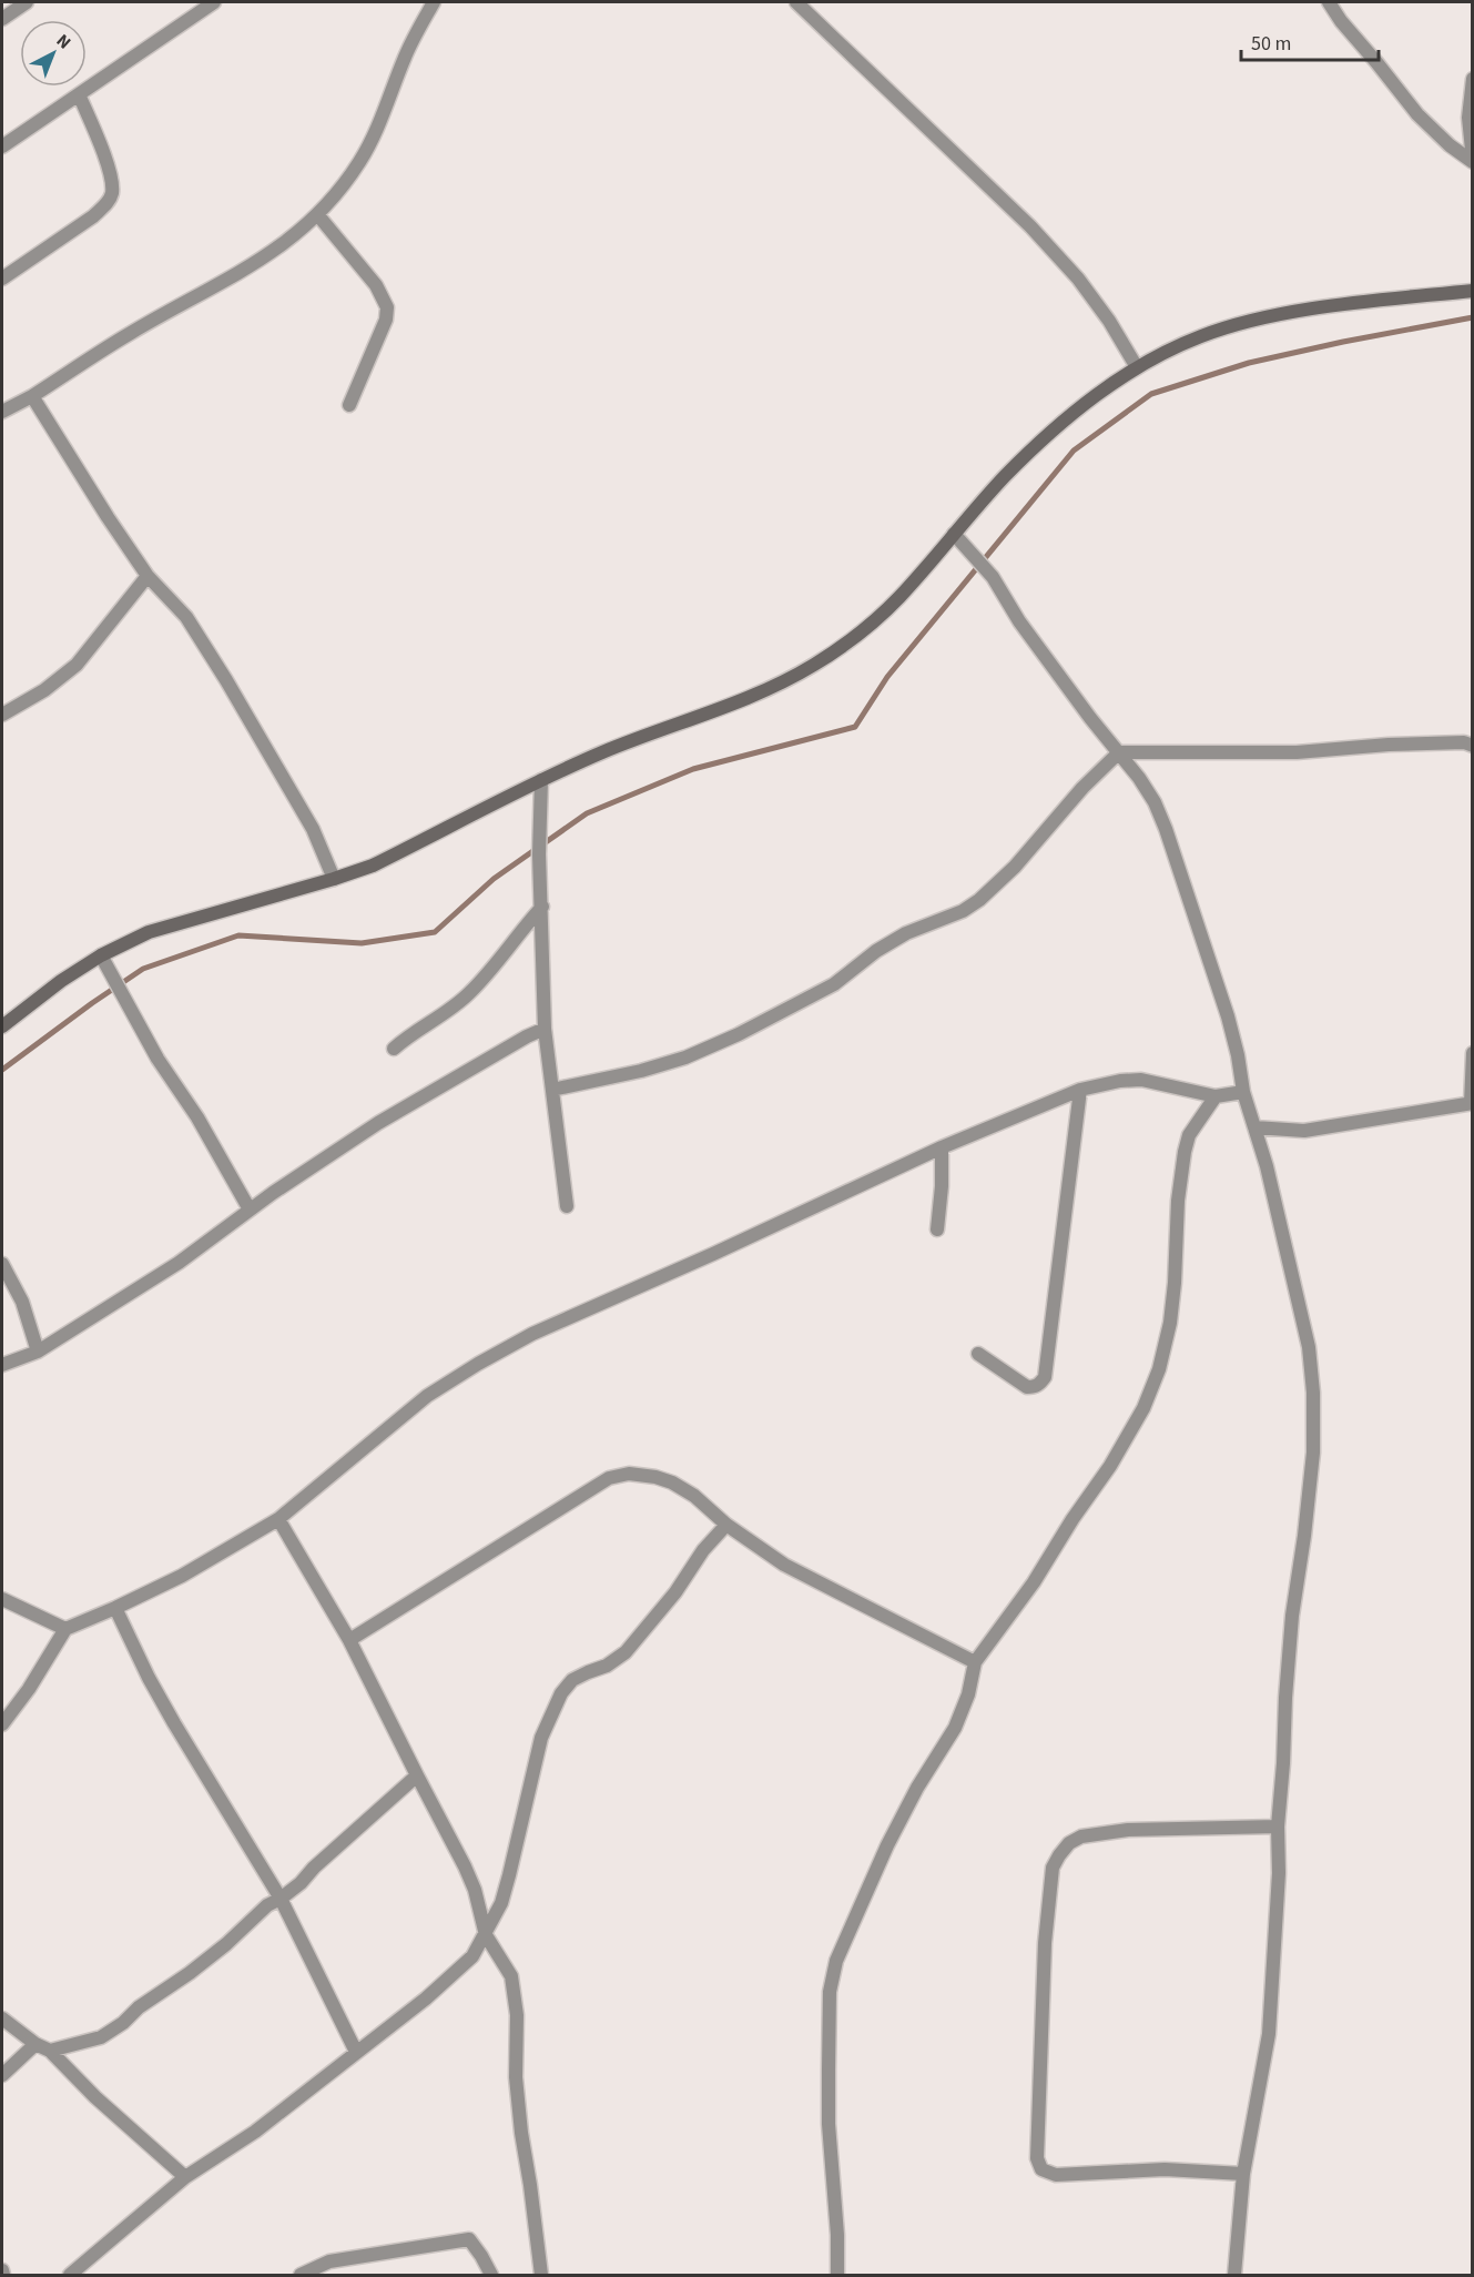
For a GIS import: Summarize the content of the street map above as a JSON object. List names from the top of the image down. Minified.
{"scale_bar":"50 m","north":"top right"}
